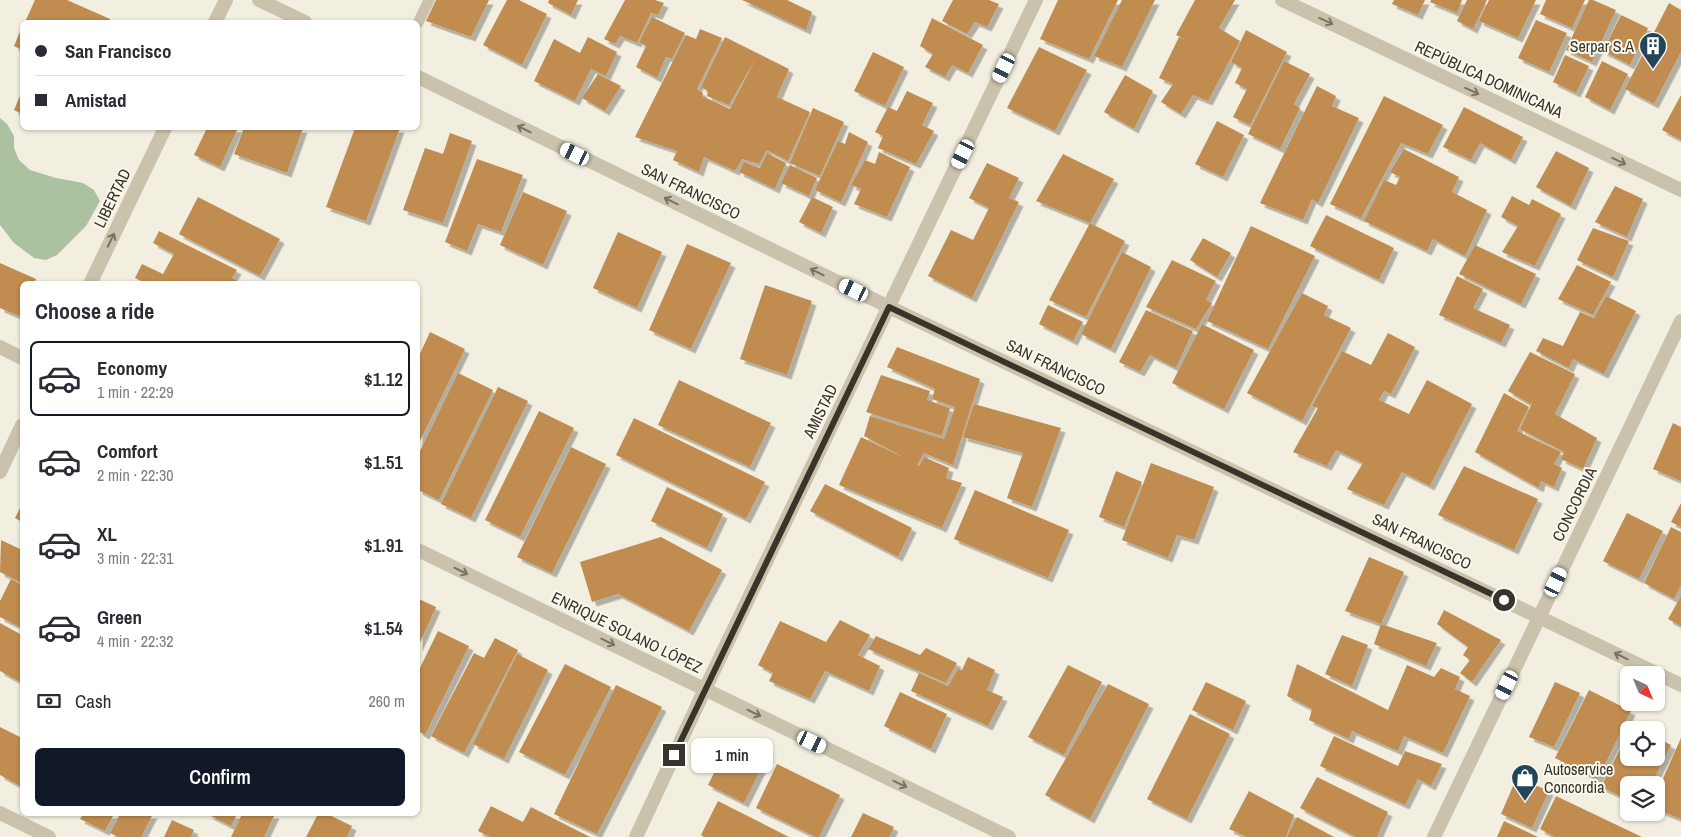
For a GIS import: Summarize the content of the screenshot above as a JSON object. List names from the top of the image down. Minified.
{"streets":{"street":["REPÚBLICA DOMINICANA","SAN FRANCISCO","LIBERTAD","AMISTAD","CONCORDIA","ENRIQUE SOLANO LÓPEZ"]},"crossings":[["SAN FRANCISCO","AMISTAD"],["SAN FRANCISCO","CONCORDIA"],["AMISTAD","ENRIQUE SOLANO LÓPEZ"]],"one_way":["REPÚBLICA DOMINICANA","SAN FRANCISCO","LIBERTAD","ENRIQUE SOLANO LÓPEZ"],"places":{"building":["Serpar S.A"],"shop":["Autoservice Concordia"]},"north":"bottom right","page":{"banner":["San Francisco","Amistad"],"heading":"Choose a ride","list":[{"name":"Economy","note":"1 min · 22:29","value":"$1.12"},{"name":"Comfort","note":"2 min · 22:30","value":"$1.51"},{"name":"XL","note":"3 min · 22:31","value":"$1.91"},{"name":"Green","note":"4 min · 22:32","value":"$1.54"}],"pay":["Cash","260 m"],"bubble":"1 min","buttons":"Confirm"}}
